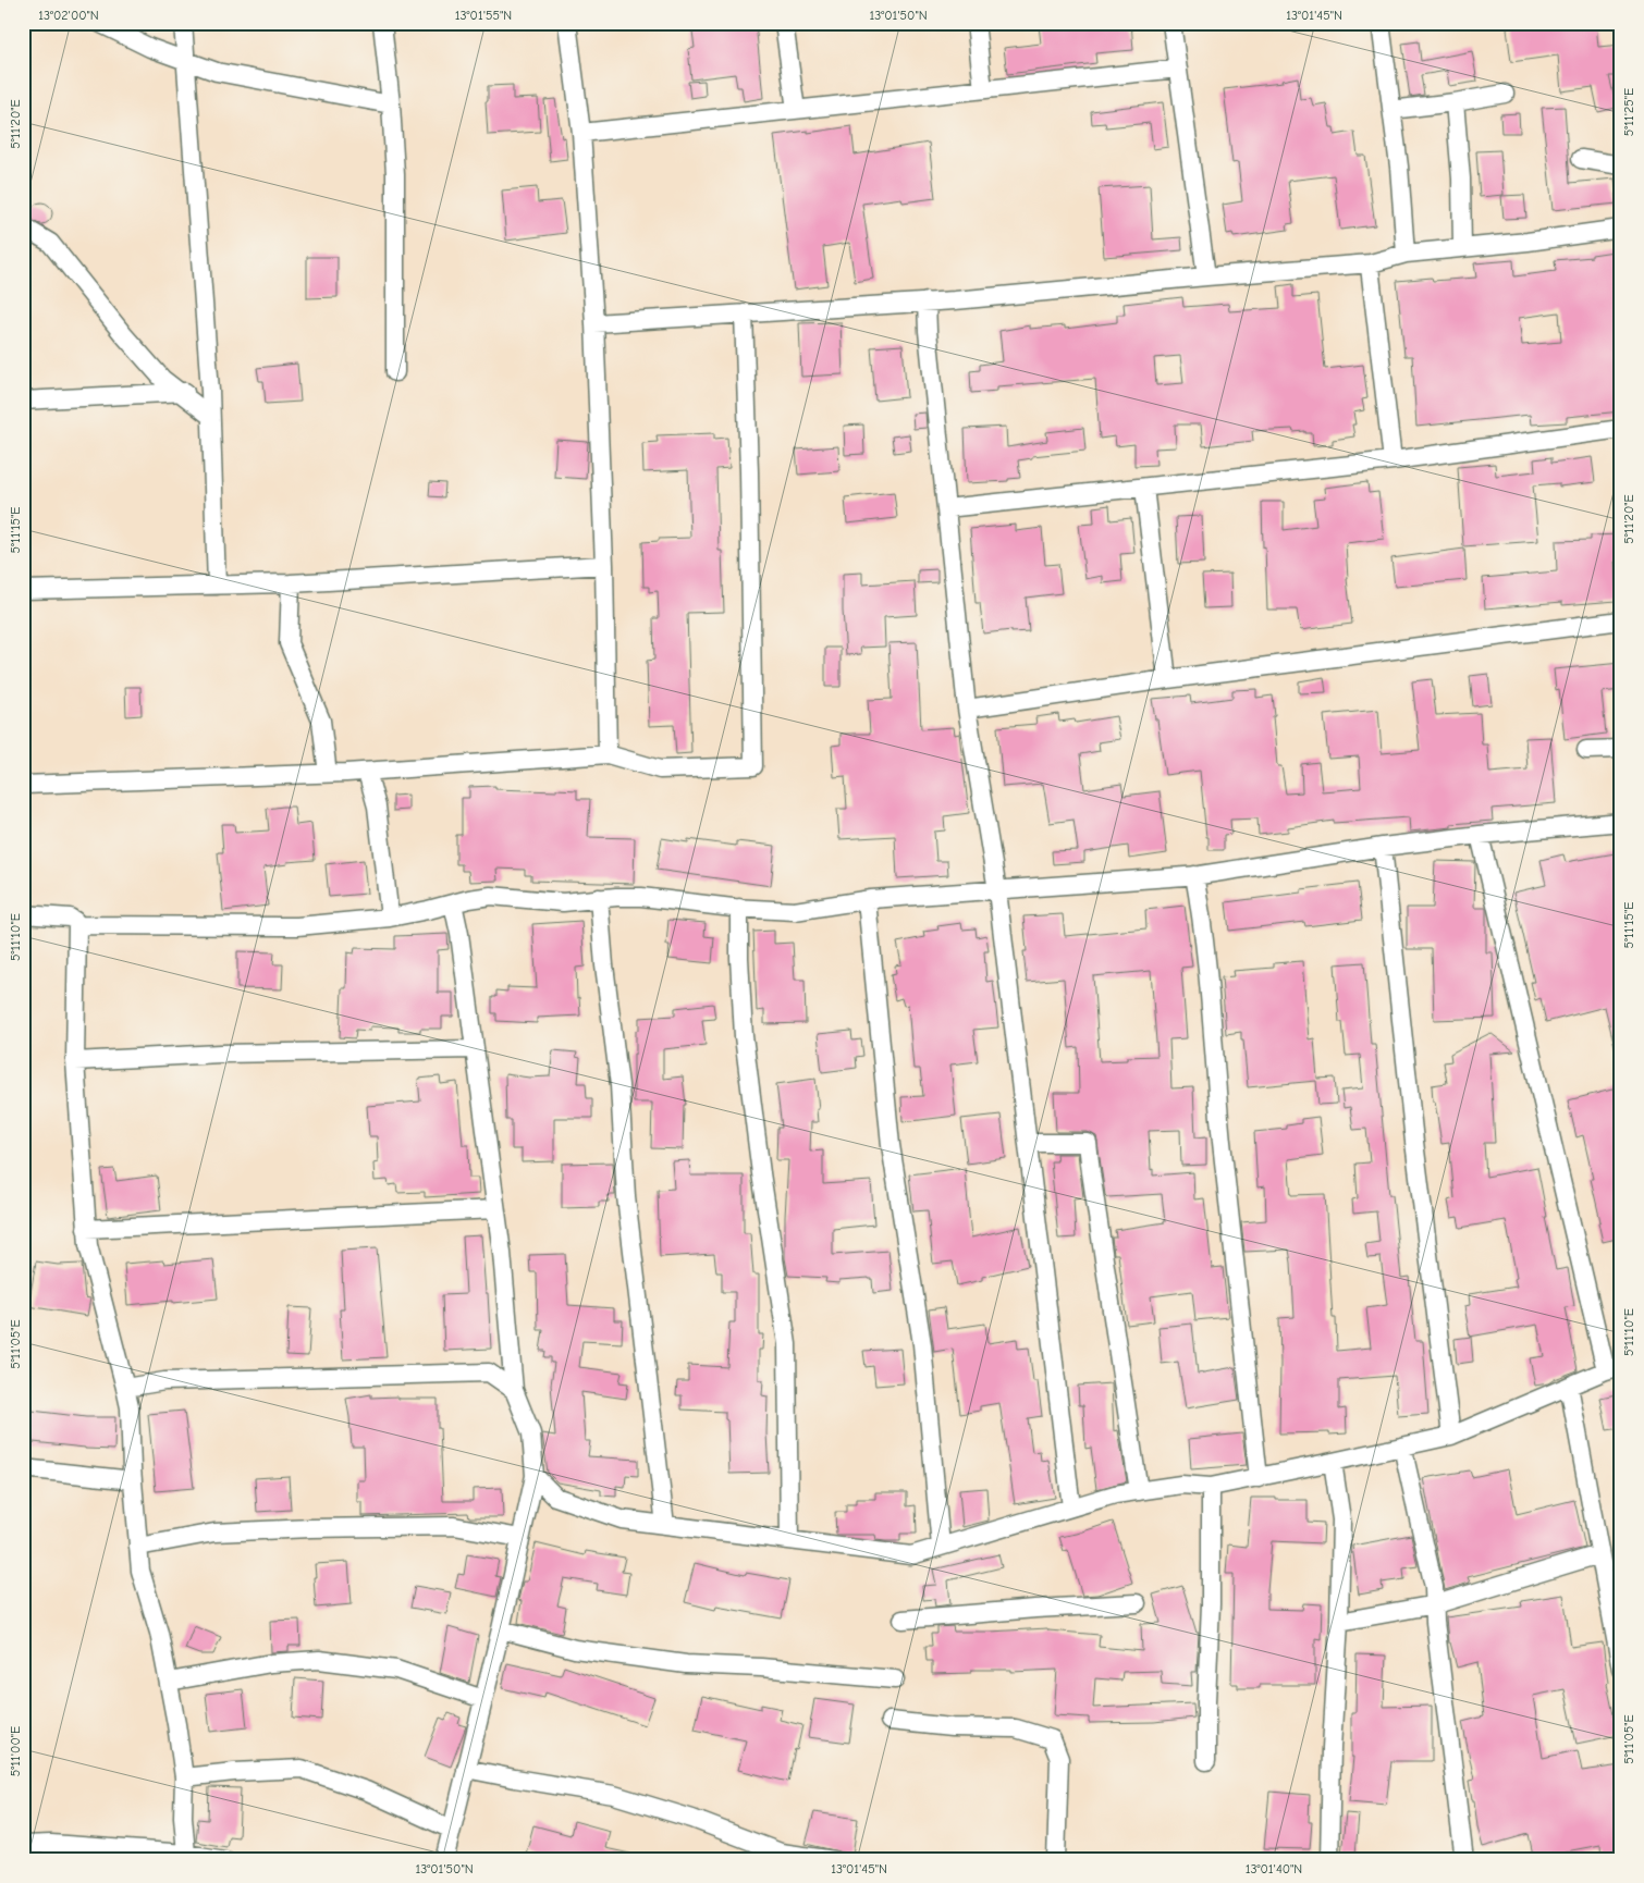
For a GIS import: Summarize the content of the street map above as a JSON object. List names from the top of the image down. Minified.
{"coordinates":["13°02'00\"N","13°01'55\"N","13°01'50\"N","13°01'45\"N","5°11'25\"E","5°11'20\"E","5°11'15\"E","5°11'10\"E","5°11'05\"E","5°11'00\"E","13°01'40\"N"]}
